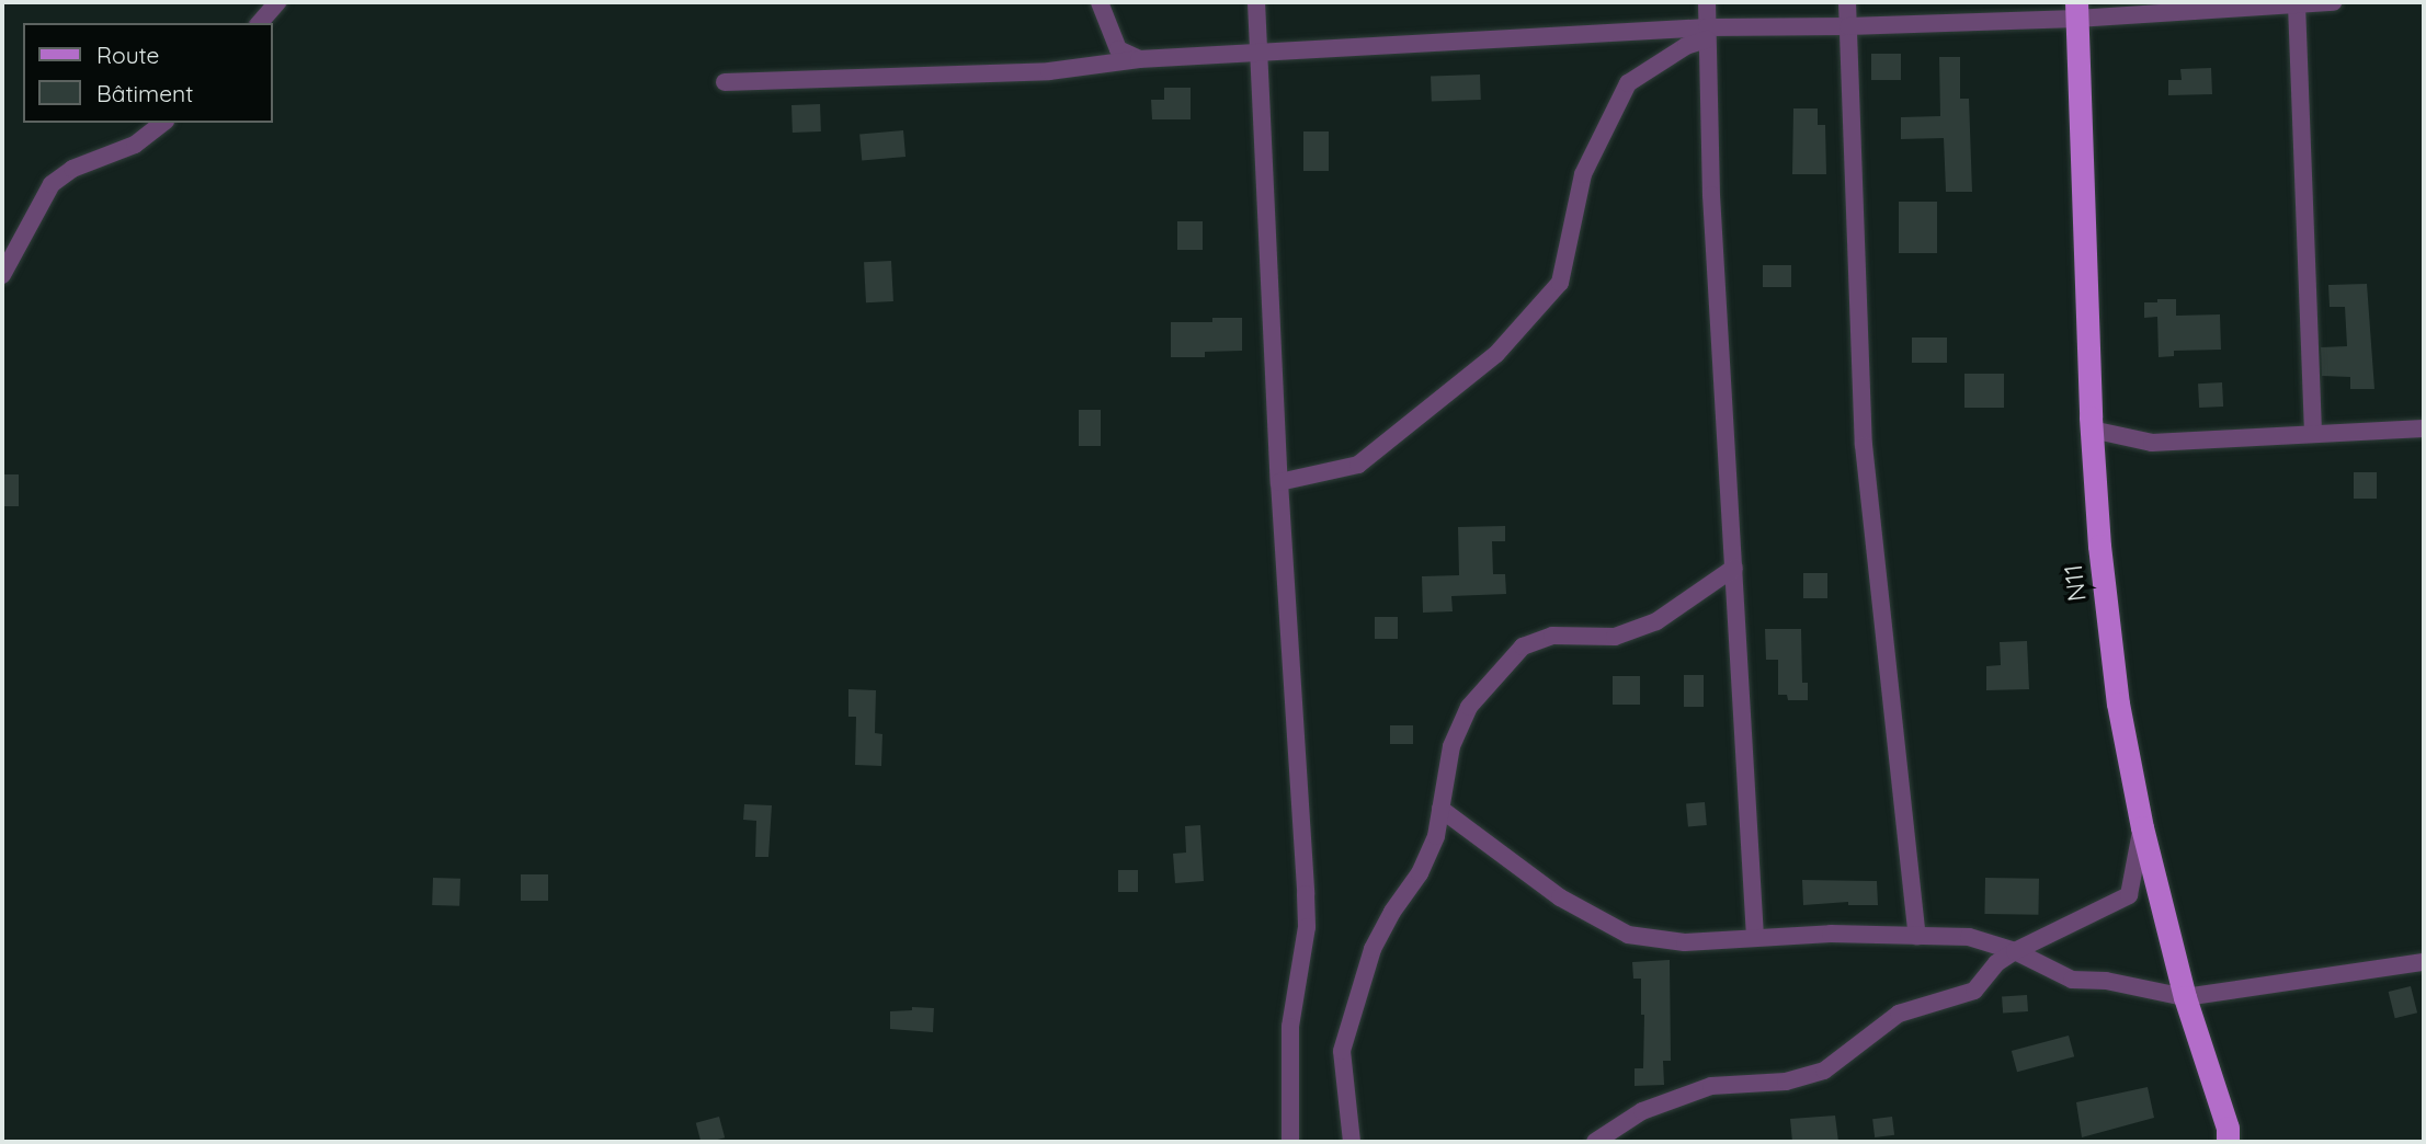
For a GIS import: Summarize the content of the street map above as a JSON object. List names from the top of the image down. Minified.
{"streets":{"main road":["N11"]},"legend":["Route","Bâtiment"]}
